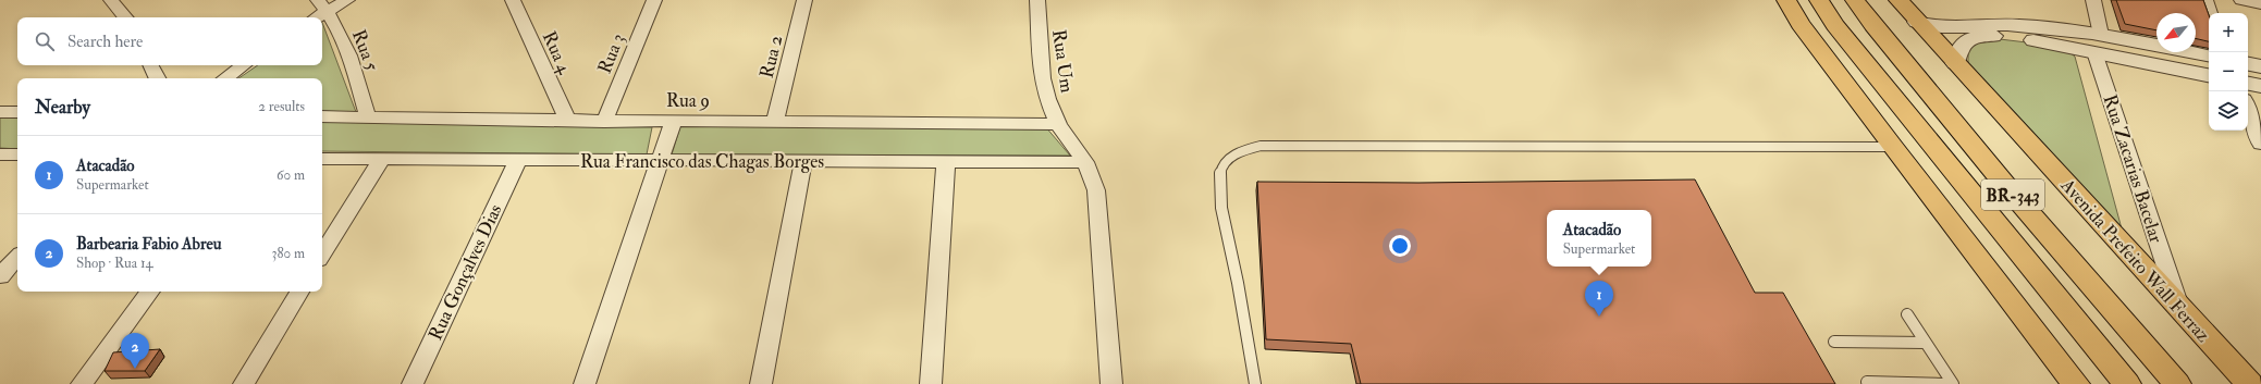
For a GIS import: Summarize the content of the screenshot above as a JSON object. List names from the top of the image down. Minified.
{"streets":{"main road":["BR-343","Avenida Prefeito Wall Ferraz"],"street":["Rua 5","Rua 4","Rua 3","Rua 2","Rua Um","Rua 9","Rua Francisco das Chagas Borges","Rua Zacarias Bacelar","Rua Gonçalves Dias"]},"crossings":[["Rua 5","Rua 9"],["Rua 4","Rua 9"],["Rua 3","Rua 9"],["Rua 2","Rua 9"],["Rua Um","Rua 9"],["Rua Um","Rua Francisco das Chagas Borges"],["Rua Francisco das Chagas Borges","Rua Gonçalves Dias"],["Rua Zacarias Bacelar","Avenida Prefeito Wall Ferraz"]],"north":"bottom left","page":{"map_buttons":["+","−"],"search":"Search here","heading":["Nearby","2 results"],"list":[{"mark":"1","name":"Atacadão","note":"Supermarket","value":"60 m"},{"mark":"2","name":"Barbearia Fabio Abreu","note":"Shop · Rua 14","value":"380 m"}],"popup":["Atacadão","Supermarket"],"pins":["1","2"]}}
